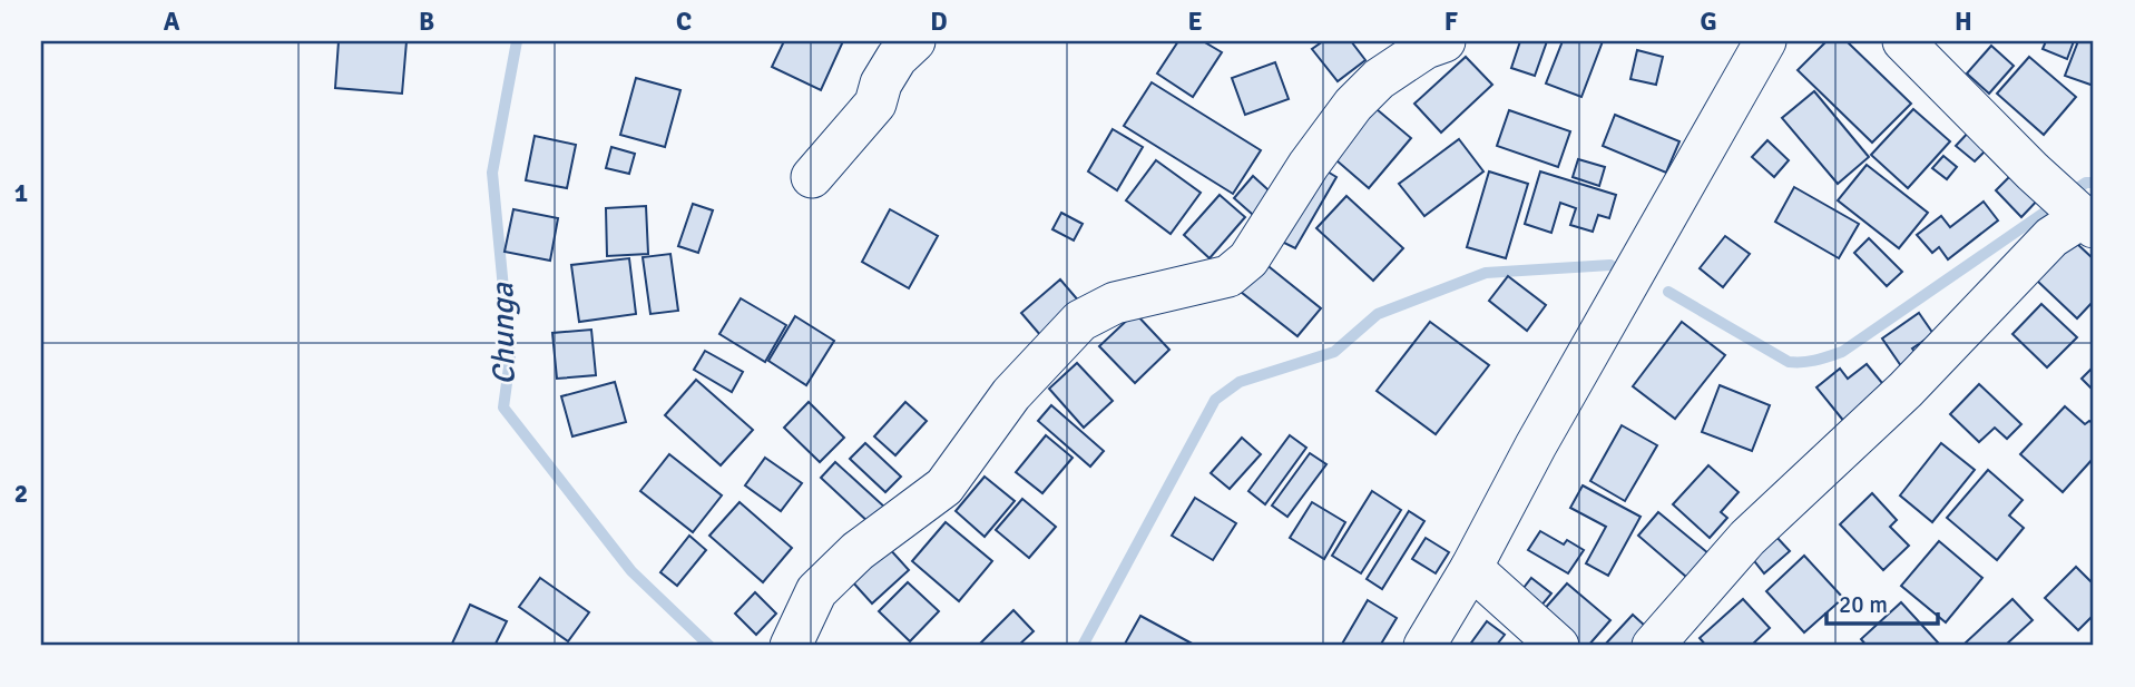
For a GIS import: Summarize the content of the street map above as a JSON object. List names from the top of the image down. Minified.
{"water":["Chunga"],"scale_bar":"20 m","grid":{"columns":["A","B","C","D","E","F","G","H"],"rows":["1","2"]}}
